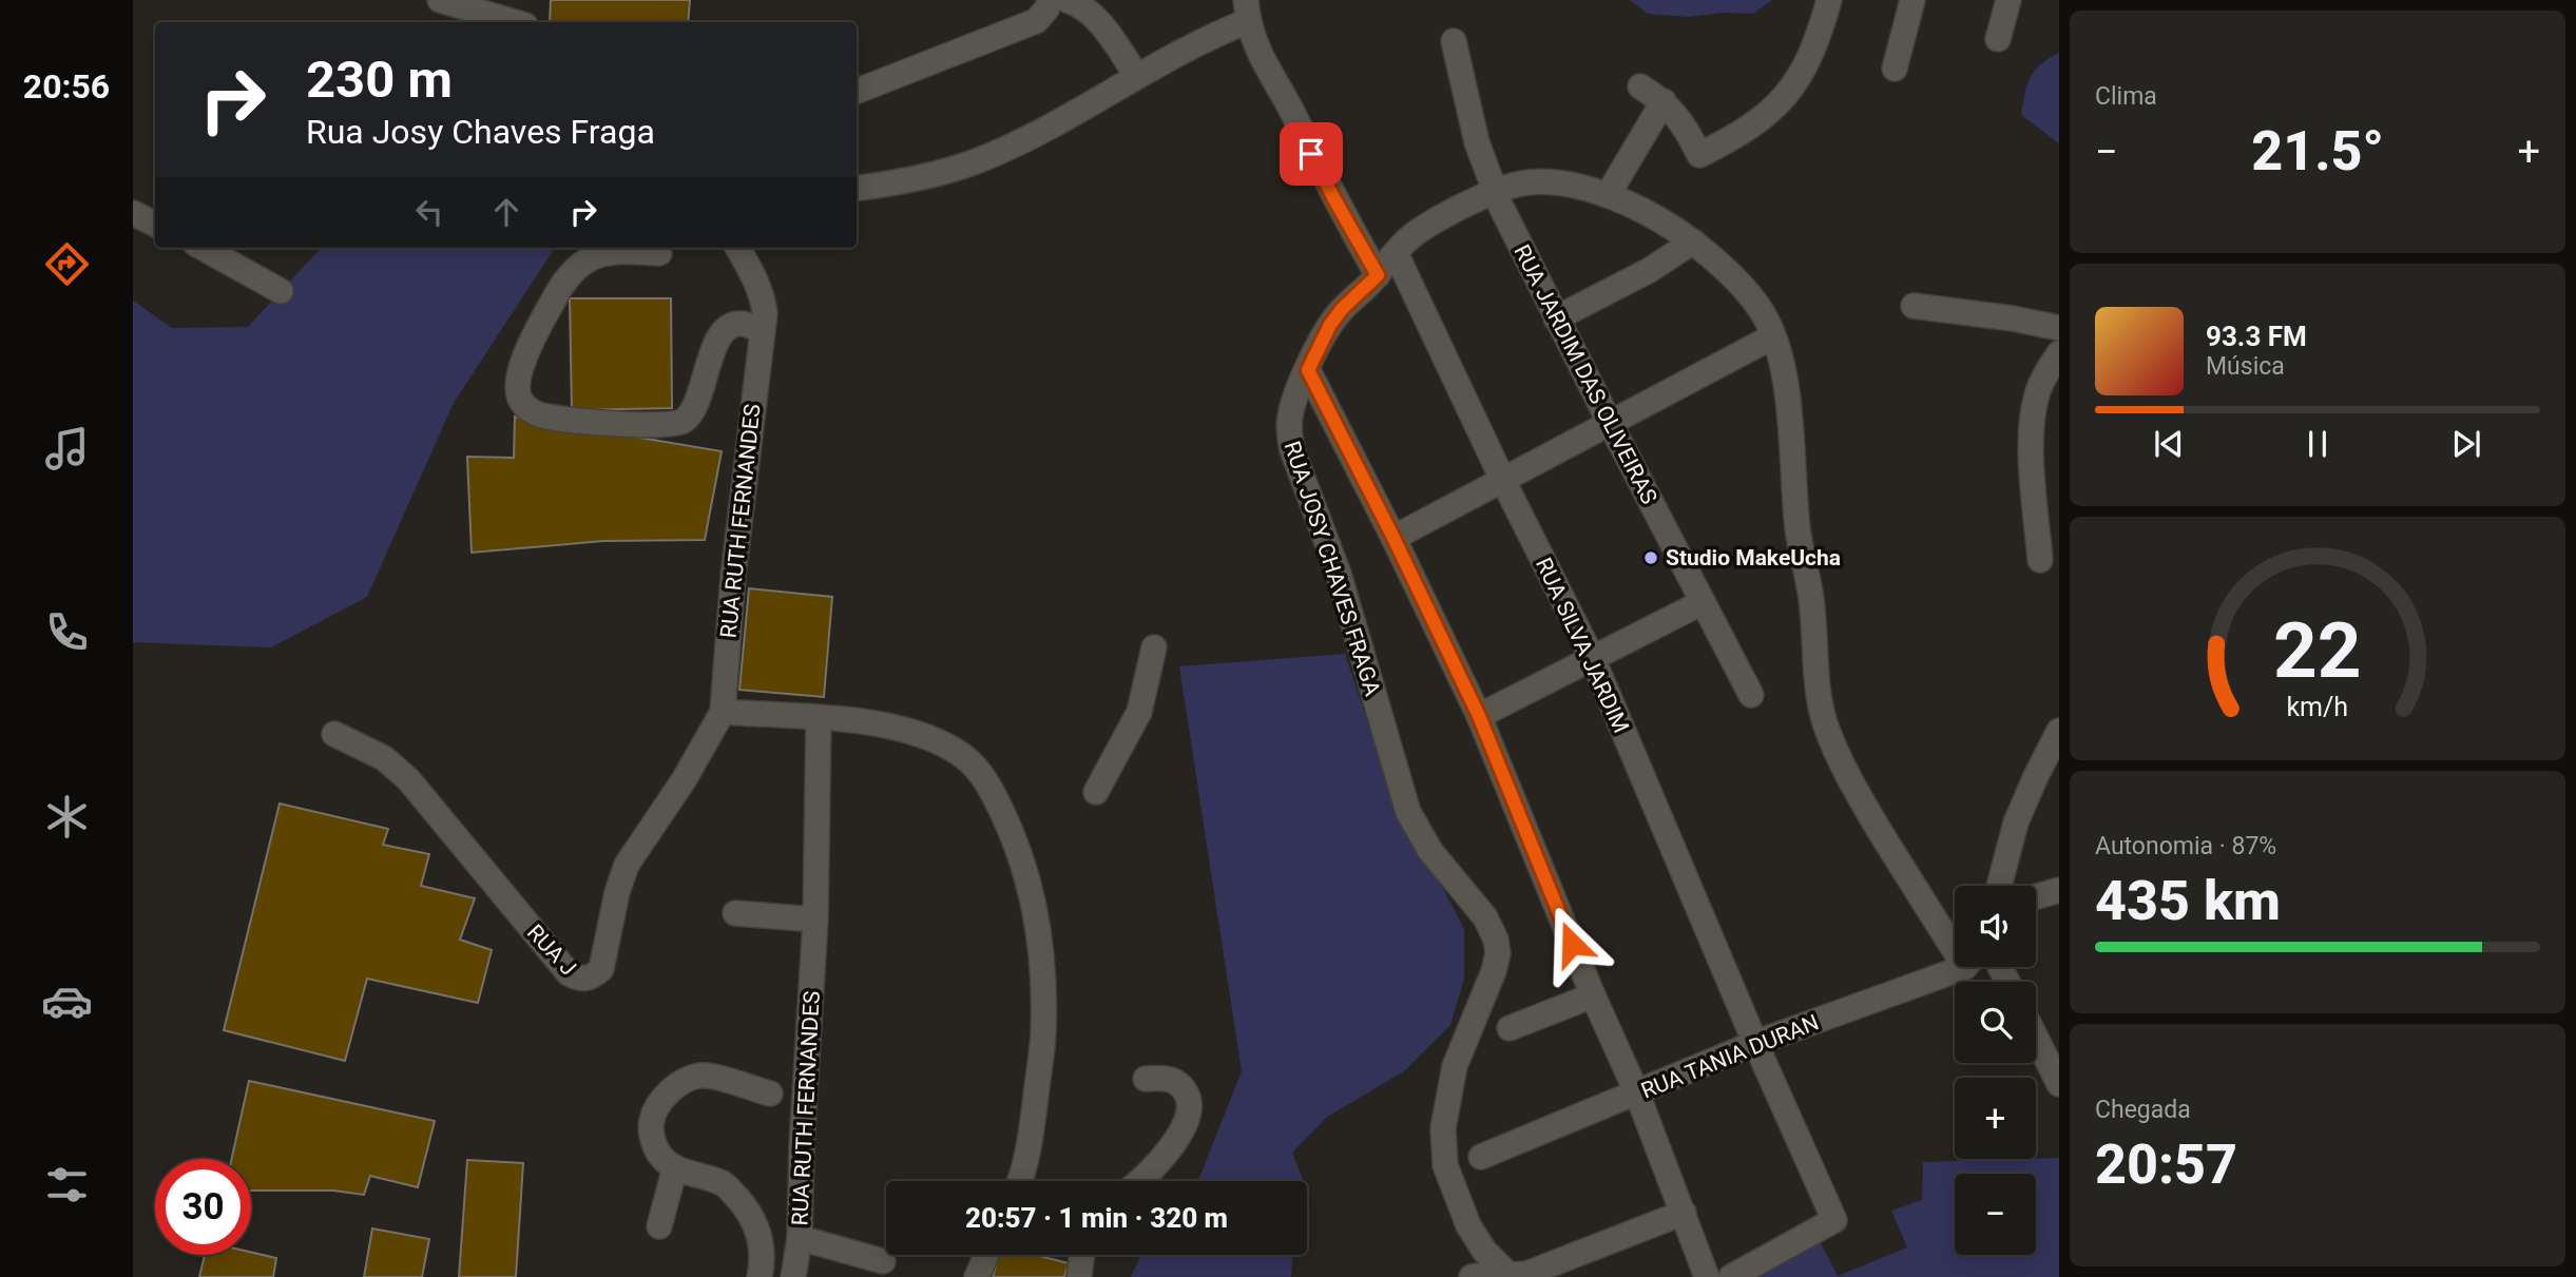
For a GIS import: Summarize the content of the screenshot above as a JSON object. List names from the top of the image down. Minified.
{"streets":{"street":["RUA JARDIM DAS OLIVEIRAS","RUA RUTH FERNANDES","RUA JOSY CHAVES FRAGA","RUA SILVA JARDIM","RUA J","RUA TANIA DURAN"]},"crossings":[["RUA JARDIM DAS OLIVEIRAS","RUA JOSY CHAVES FRAGA"],["RUA RUTH FERNANDES","RUA J"],["RUA JOSY CHAVES FRAGA","RUA SILVA JARDIM"],["RUA SILVA JARDIM","RUA TANIA DURAN"]],"places":["Studio MakeUcha"],"page":{"tabs":"20:56","tile":["Clima",["Autonomia · 87%","435 km"],["Chegada","20:57"]],"turn":["230 m","Rua Josy Chaves Fraga"],"heat":["−","21.5°","+"],"song":["93.3 FM","Música"],"map_buttons":["+","−"],"limit":"30","trip":"20:57 · 1 min · 320 m","gauge":["22","km/h"]}}
